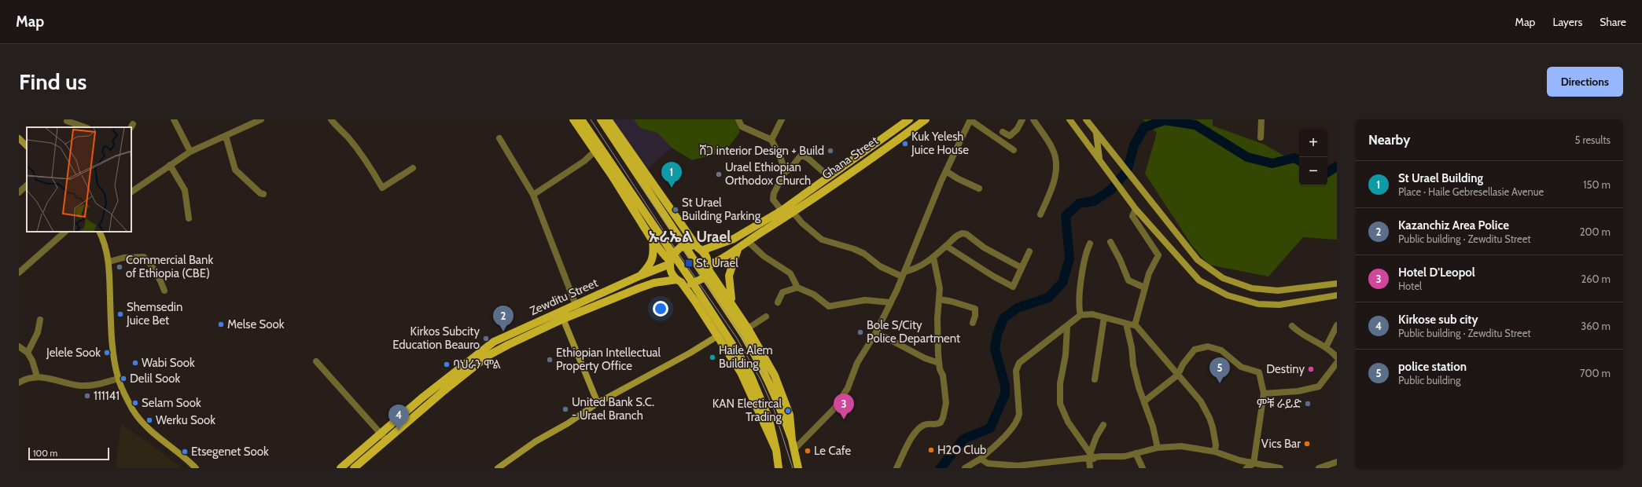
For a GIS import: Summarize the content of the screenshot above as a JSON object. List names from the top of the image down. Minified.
{"streets":{"main road":["Ghana Street","Zewditu Street"]},"crossings":[["Ghana Street","Zewditu Street"]],"districts":["ኡራኤል Urael"],"places":{"other":["Kuk Yelesh Juice House","ሸጋ interior Design + Build","Urael Ethiopian Orthodox Church","St Urael Building Parking","Commercial Bank of Ethiopia (CBE)","Shemsedin Juice Bet","Melse Sook","Bole S/City Police Department","Kirkos Subcity Education Beauro","Jelele Sook","Haile Alem Building","Ethiopian Intellectual Property Office","Wabi Sook","ባህራን ሞል","Destiny","Delil Sook","111141","Selam Sook","ምቹ ራይድ","United Bank S.C. - Urael Branch","KAN Electircal Trading","Werku Sook","Vics Bar","H2O Club","Le Cafe","Etsegenet Sook"],"transit":["St. Urael"]},"scale_bar":"100 m","page":{"header":"Map","nav":["Map","Layers","Share"],"buttons":"Directions","title":"Find us","heading":["Nearby","5 results"],"map_buttons":["+","−"],"list":[{"mark":"1","name":"St Urael Building","note":"Place · Haile Gebresellasie Avenue","value":"150 m"},{"mark":"2","name":"Kazanchiz Area Police","note":"Public building · Zewditu Street","value":"200 m"},{"mark":"3","name":"Hotel D'Leopol","note":"Hotel","value":"260 m"},{"mark":"4","name":"Kirkose sub city","note":"Public building · Zewditu Street","value":"360 m"},{"mark":"5","name":"police station","note":"Public building","value":"700 m"}],"pins":["1","2","5","3","4"],"scale":"100 m"}}
